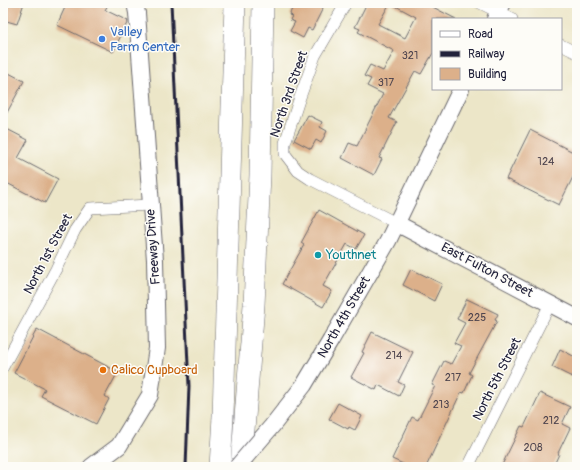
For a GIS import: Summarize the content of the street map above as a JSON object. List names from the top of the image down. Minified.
{"streets":{"street":["North 3rd Street","Freeway Drive","North 1st Street","East Fulton Street","North 4th Street","North 5th Street"]},"crossings":[["North 3rd Street","East Fulton Street"],["North 3rd Street","North 4th Street"],["Freeway Drive","North 1st Street"],["East Fulton Street","North 4th Street"],["East Fulton Street","North 5th Street"]],"places":["Valley Farm Center","Youthnet","Calico Cupboard"],"house_numbers":["321","317","124","225","214","217","213","212","208"],"legend":["Road","Railway","Building"]}
